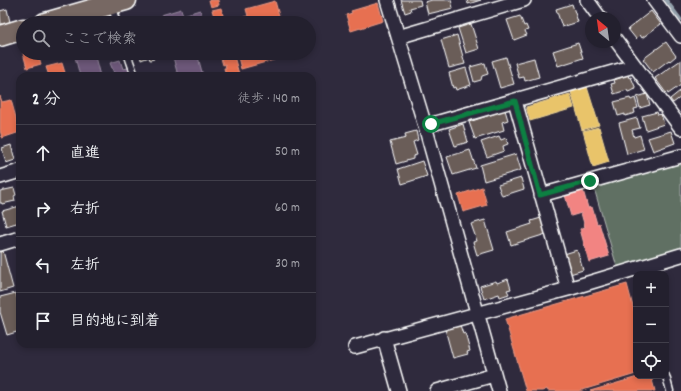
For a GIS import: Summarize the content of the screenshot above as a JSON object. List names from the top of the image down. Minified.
{"north":"top left","page":{"search":"ここで検索","heading":["2 分","徒歩 · 140 m"],"list":[["直進","50 m"],["右折","60 m"],["左折","30 m"],"目的地に到着"],"map_buttons":["+","−"]}}
